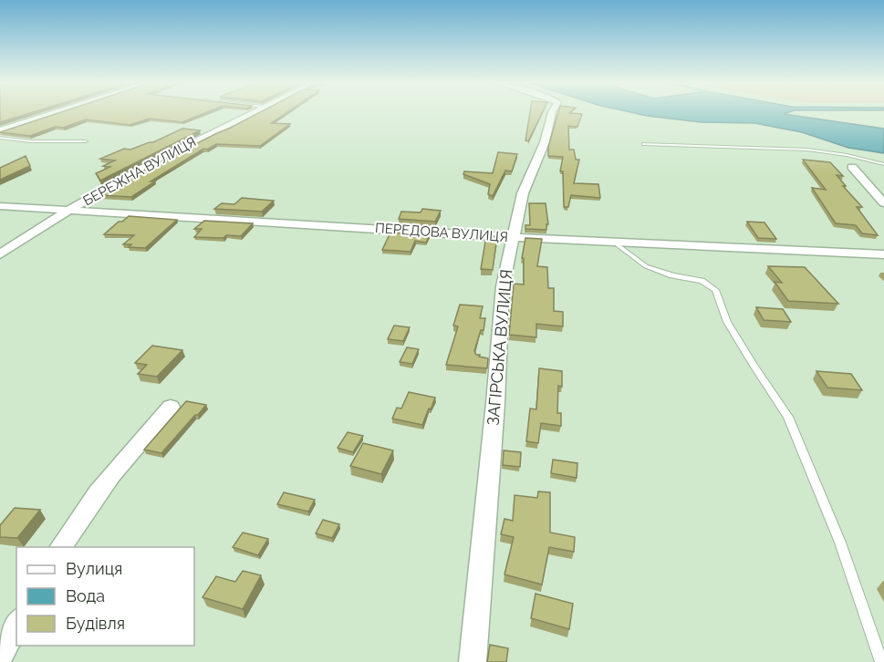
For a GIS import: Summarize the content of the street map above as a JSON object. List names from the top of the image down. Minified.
{"streets":{"street":["БЕРЕЖНА ВУЛИЦЯ","ПЕРЕДОВА ВУЛИЦЯ","ЗАГІРСЬКА ВУЛИЦЯ"]},"crossings":[["БЕРЕЖНА ВУЛИЦЯ","ПЕРЕДОВА ВУЛИЦЯ"],["ПЕРЕДОВА ВУЛИЦЯ","ЗАГІРСЬКА ВУЛИЦЯ"]],"legend":["Вулиця","Вода","Будівля"]}
